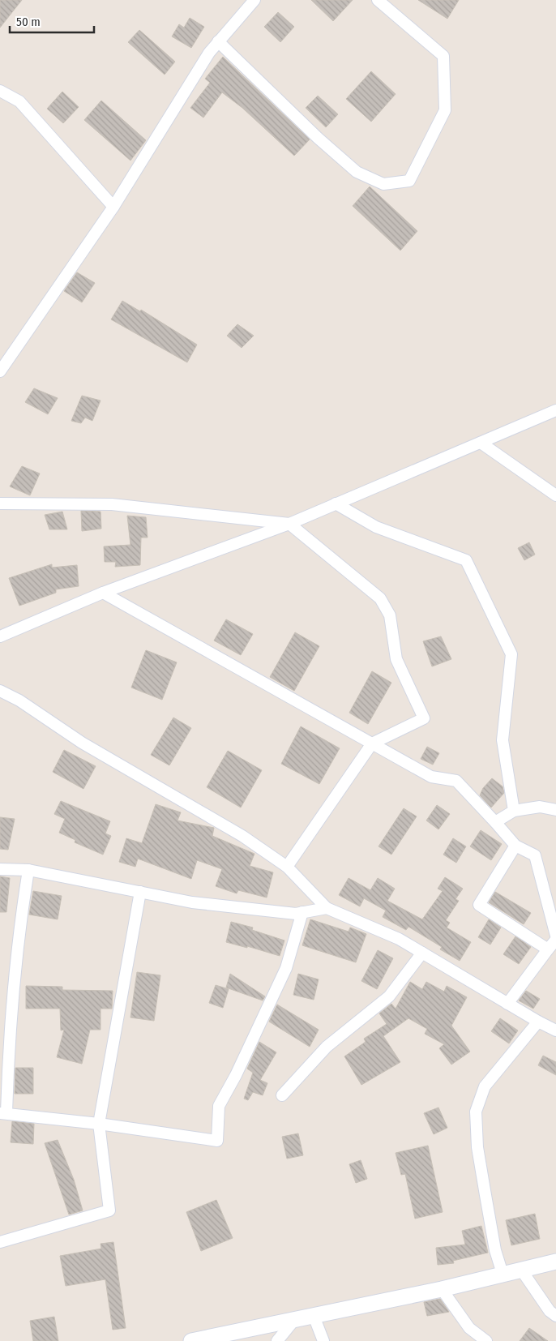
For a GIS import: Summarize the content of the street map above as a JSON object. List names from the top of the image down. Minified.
{"scale_bar":"50 m"}
